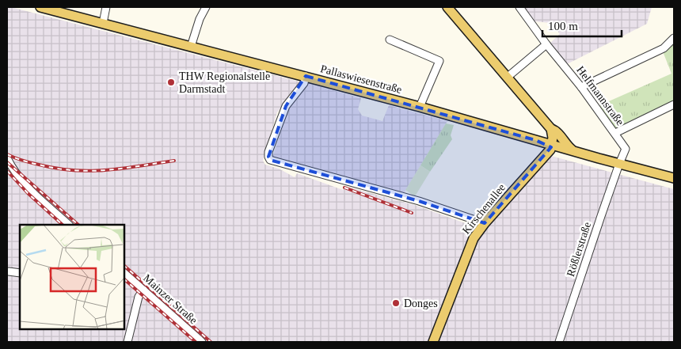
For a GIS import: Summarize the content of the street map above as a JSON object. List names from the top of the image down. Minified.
{"streets":{"main road":["Pallaswiesenstraße","Kirschenallee"],"street":["Helfmannstraße","Rößlerstraße","Mainzer Straße"]},"crossings":[["Pallaswiesenstraße","Helfmannstraße"],["Pallaswiesenstraße","Kirschenallee"],["Pallaswiesenstraße","Rößlerstraße"],["Helfmannstraße","Rößlerstraße"]],"places":["THW Regionalstelle Darmstadt","Donges"],"scale_bar":"100 m"}
